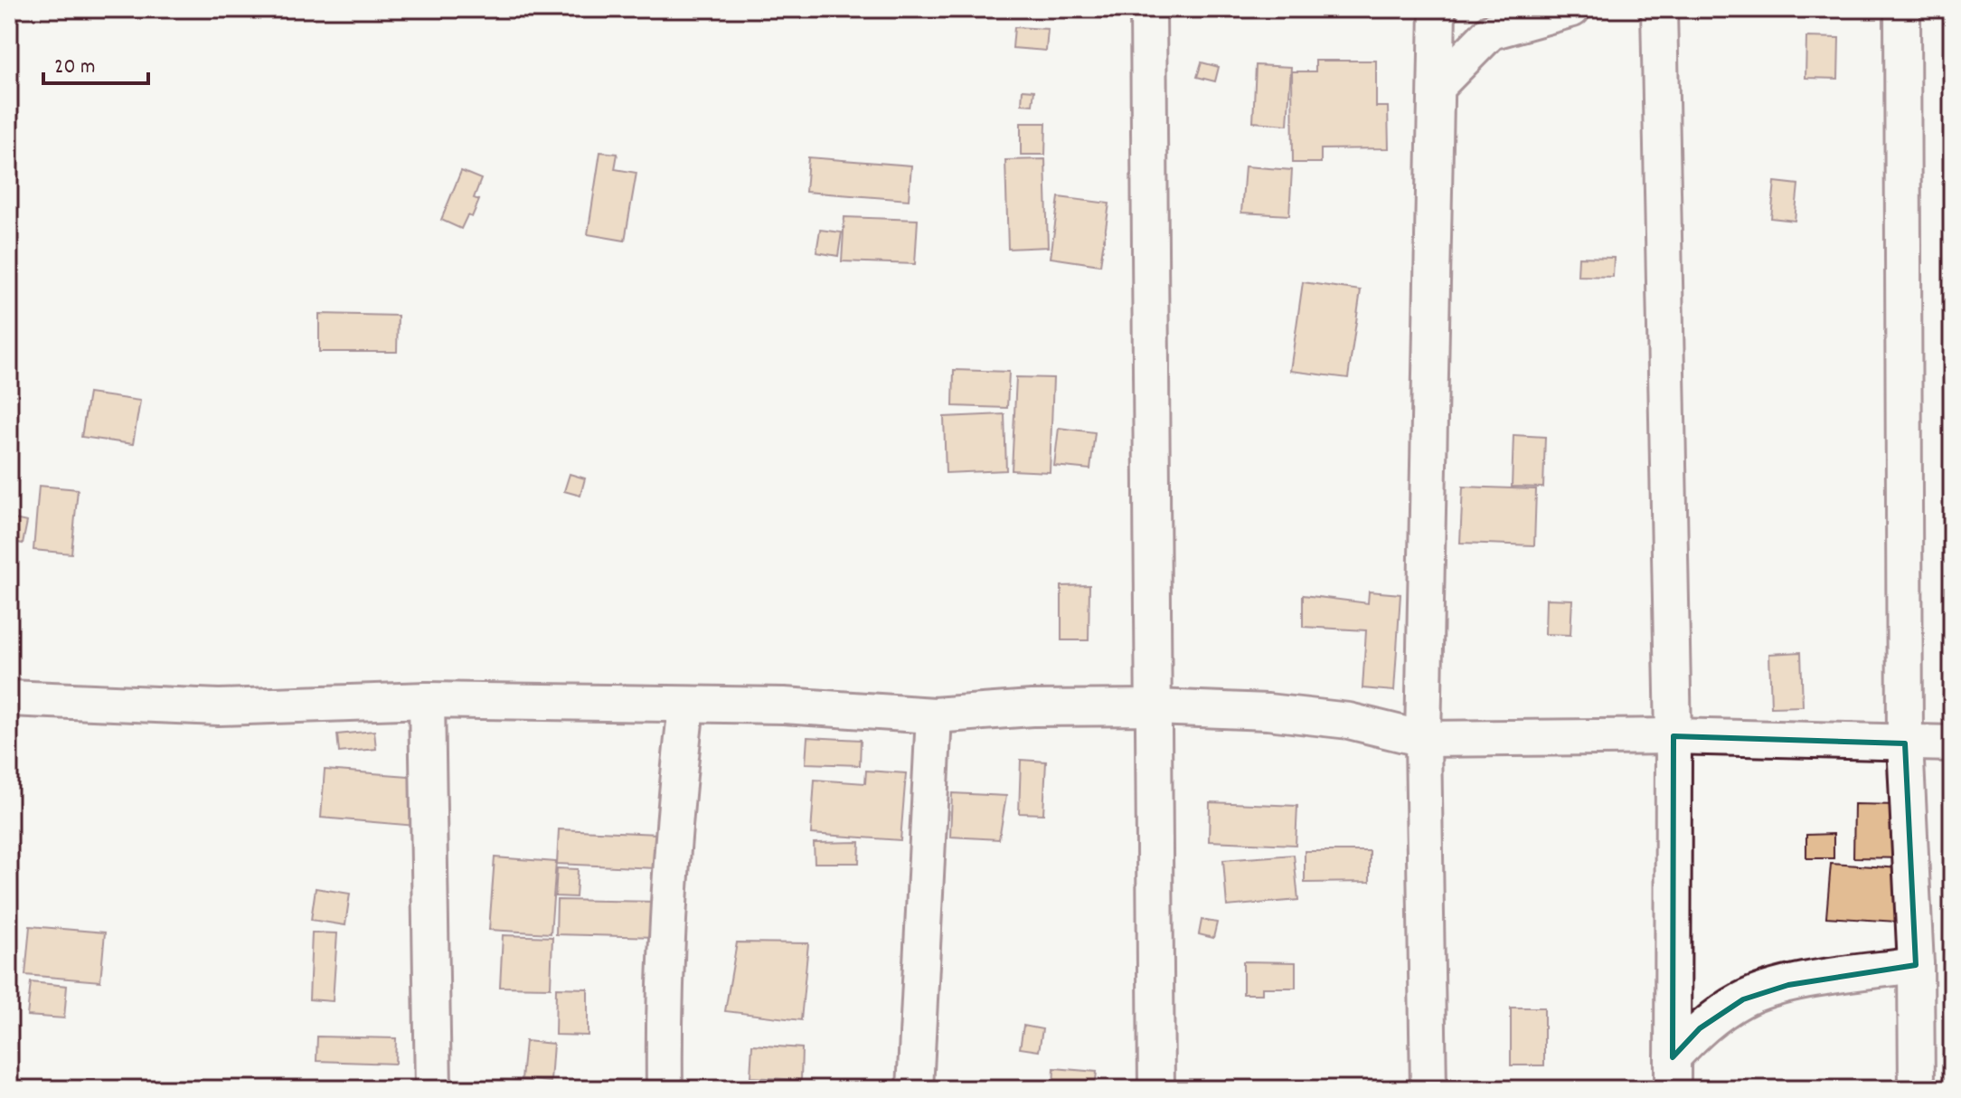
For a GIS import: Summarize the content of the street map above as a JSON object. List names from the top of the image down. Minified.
{"scale_bar":"20 m"}
